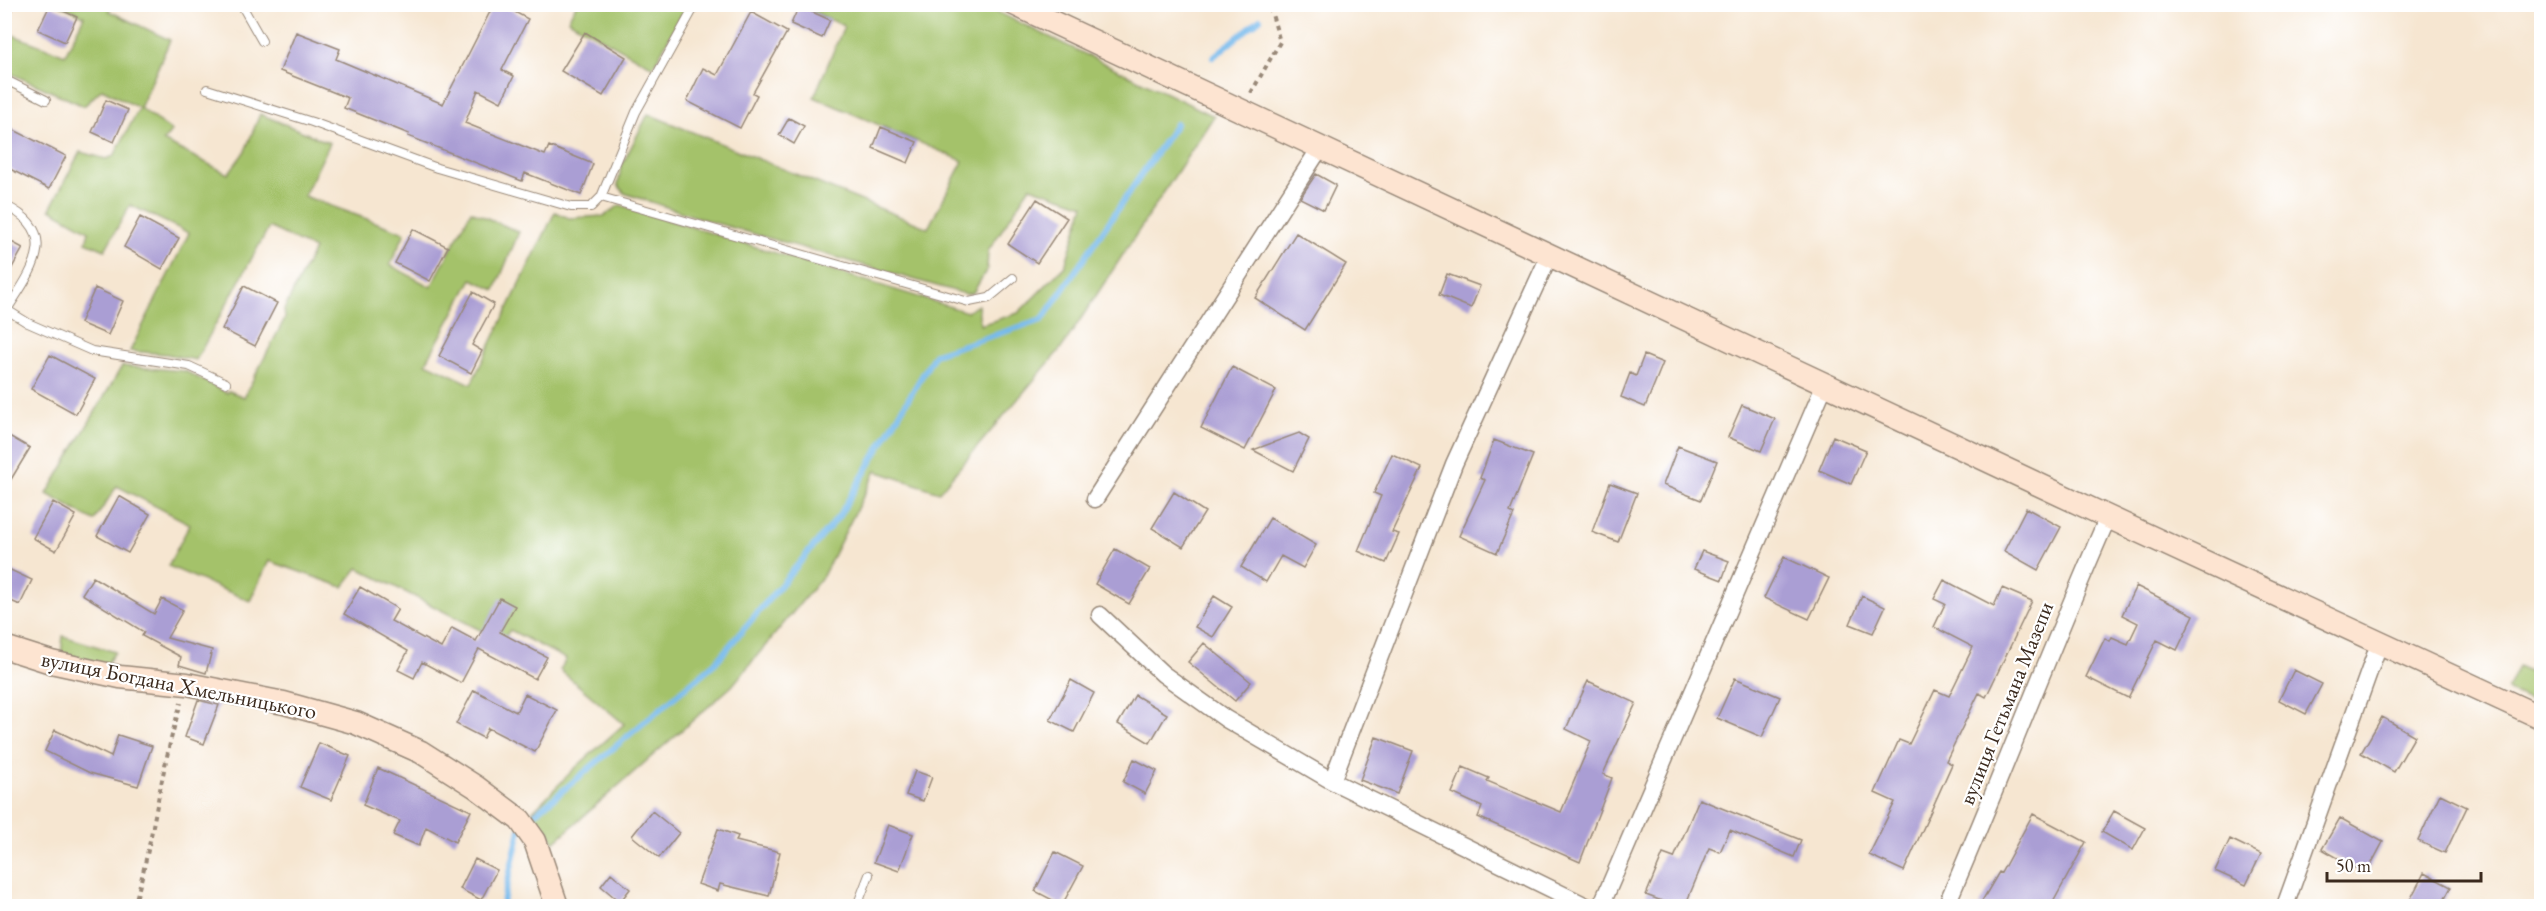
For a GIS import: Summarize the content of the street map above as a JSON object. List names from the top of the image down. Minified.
{"streets":{"street":["вулиця Богдана Хмельницького","вулиця Гетьмана Мазепи"]},"scale_bar":"50 m"}
